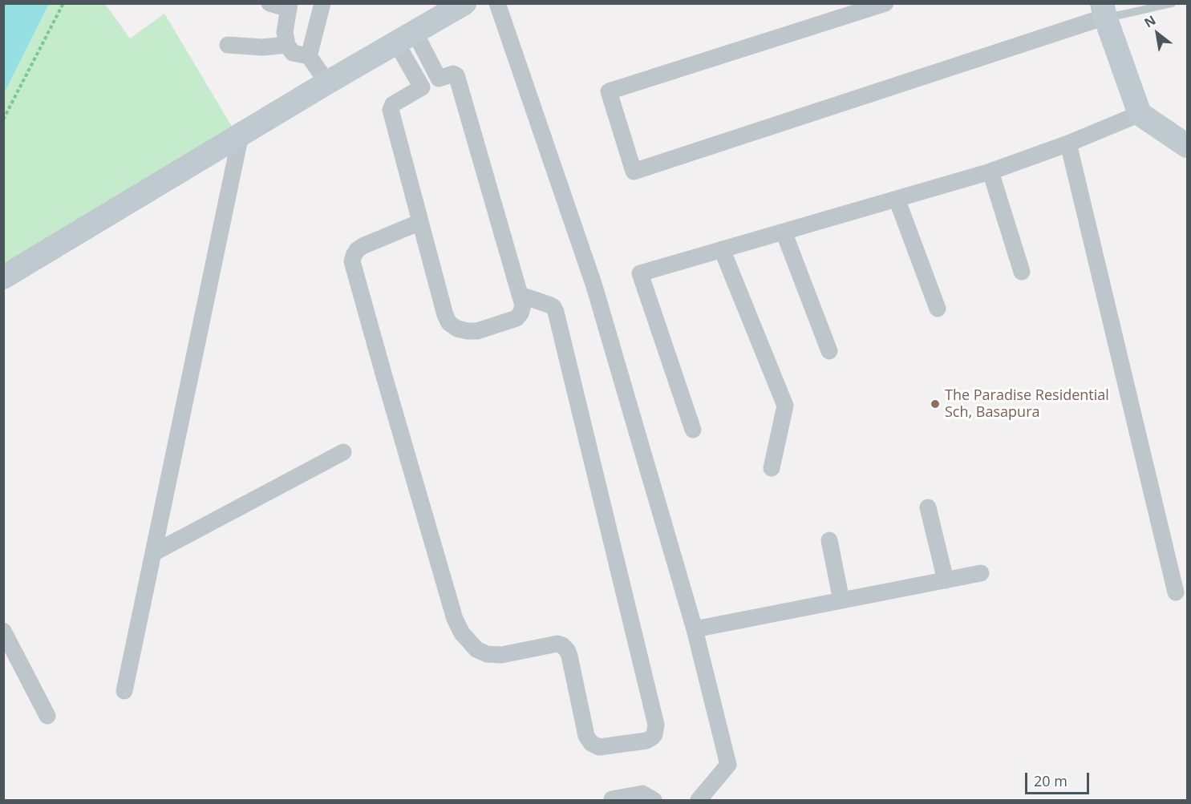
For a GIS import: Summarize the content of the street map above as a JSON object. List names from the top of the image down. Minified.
{"places":["The Paradise Residential Sch, Basapura"],"scale_bar":"20 m","north":"top left"}
